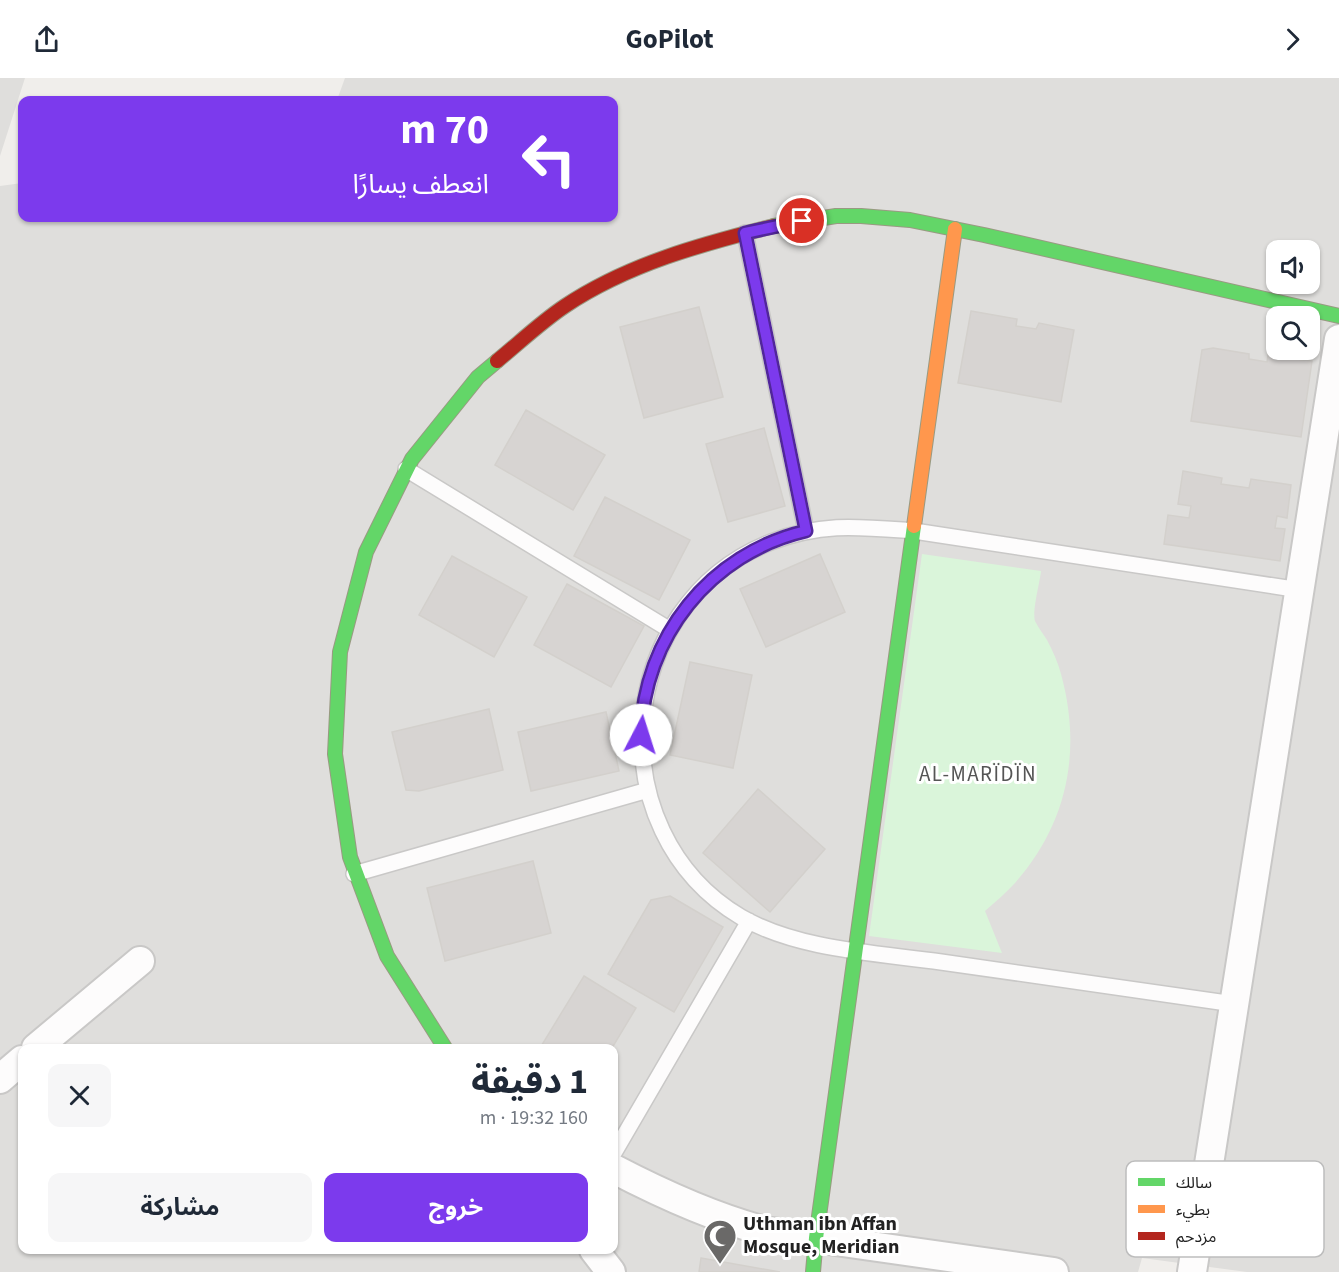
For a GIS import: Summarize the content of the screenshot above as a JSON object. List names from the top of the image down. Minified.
{"districts":["AL-MARÏDÏN"],"places":{"mosque":["Uthman ibn Affan Mosque, Meridian"]},"legend":["سالك","بطيء","مزدحم"],"page":{"header":"GoPilot","turn":["70 m","انعطف يسارًا"],"heading":["1 دقيقة","160 m · 19:32"],"buttons":["خروج","مشاركة"]}}
